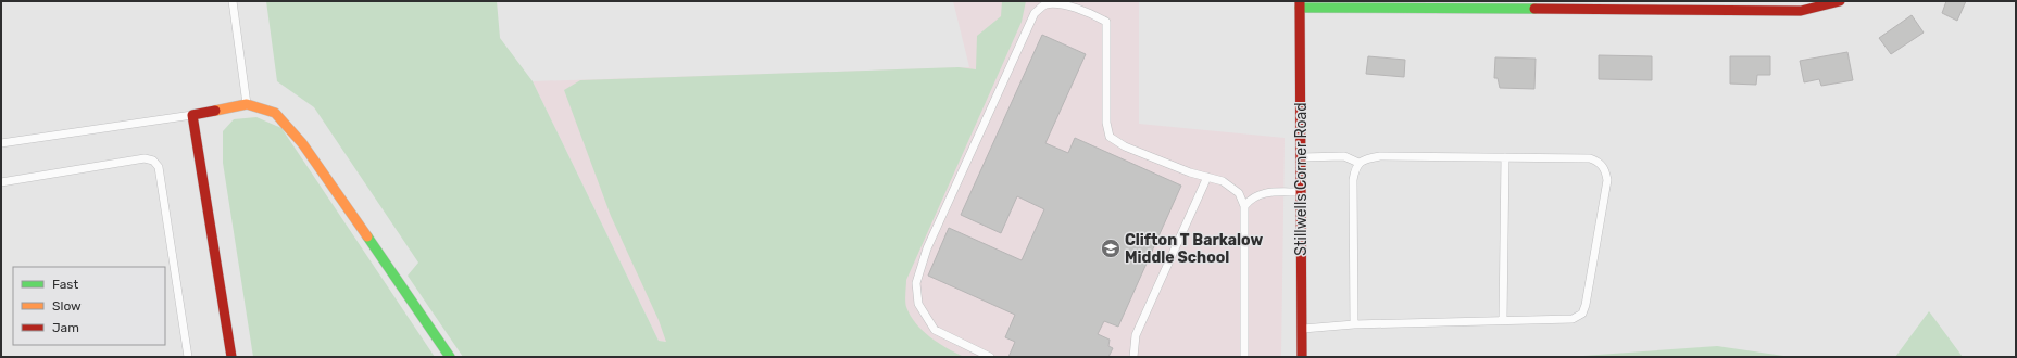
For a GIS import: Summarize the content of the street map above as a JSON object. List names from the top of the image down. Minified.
{"streets":{"street":["Stillwells Corner Road"]},"places":{"school or university":["Clifton T Barkalow Middle School"]},"legend":["Fast","Slow","Jam"]}
